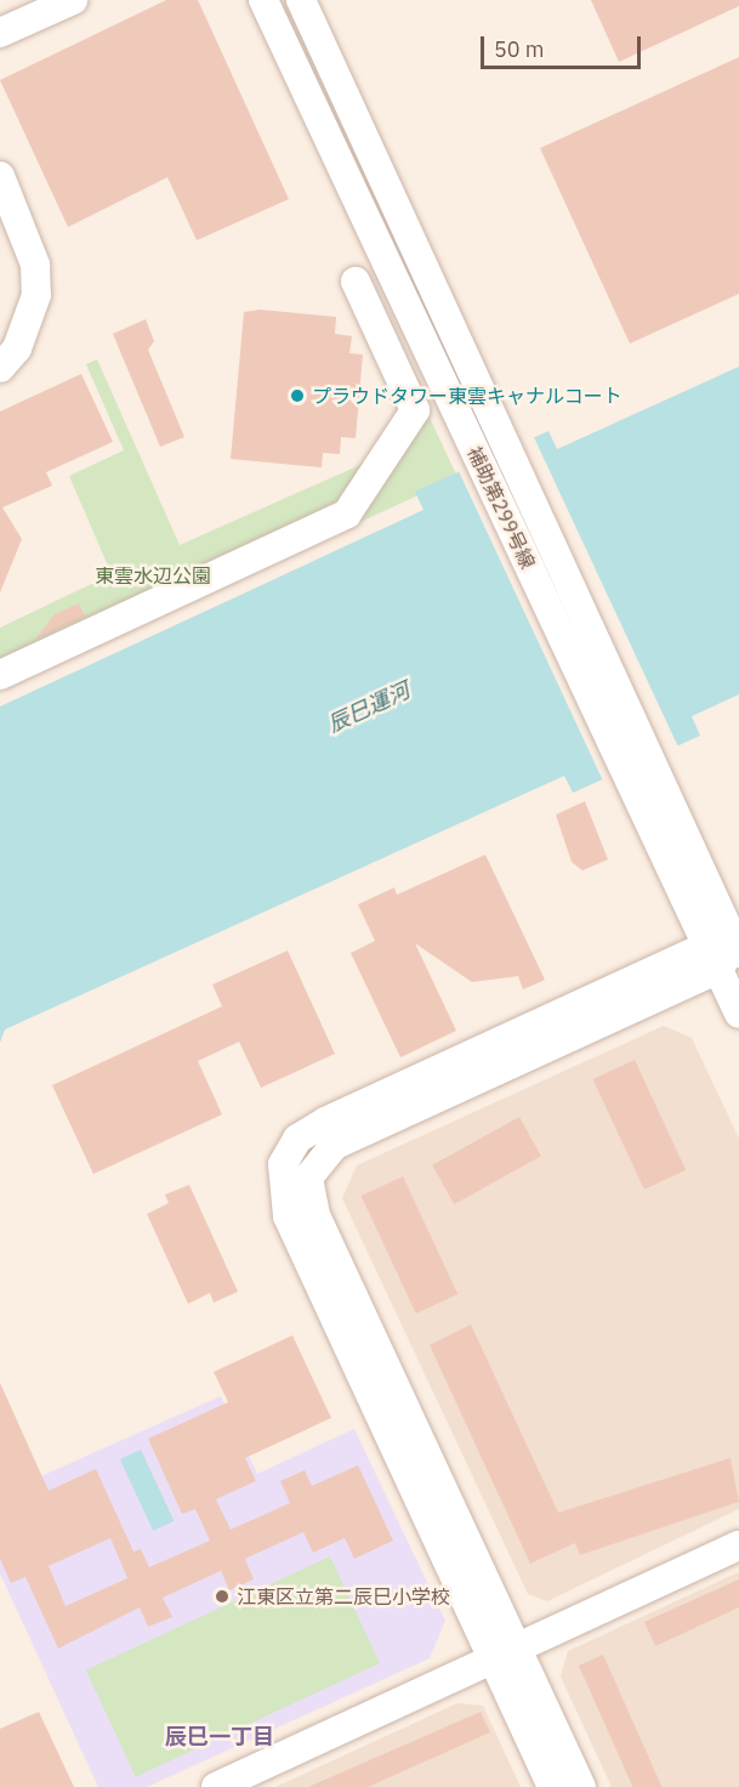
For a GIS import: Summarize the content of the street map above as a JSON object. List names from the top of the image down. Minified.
{"streets":{"street":["補助第299号線"]},"districts":["辰巳一丁目"],"water":["辰巳運河"],"parks":["東雲水辺公園"],"places":["プラウドタワー東雲キャナルコート","江東区立第二辰巳小学校"],"scale_bar":"50 m"}
